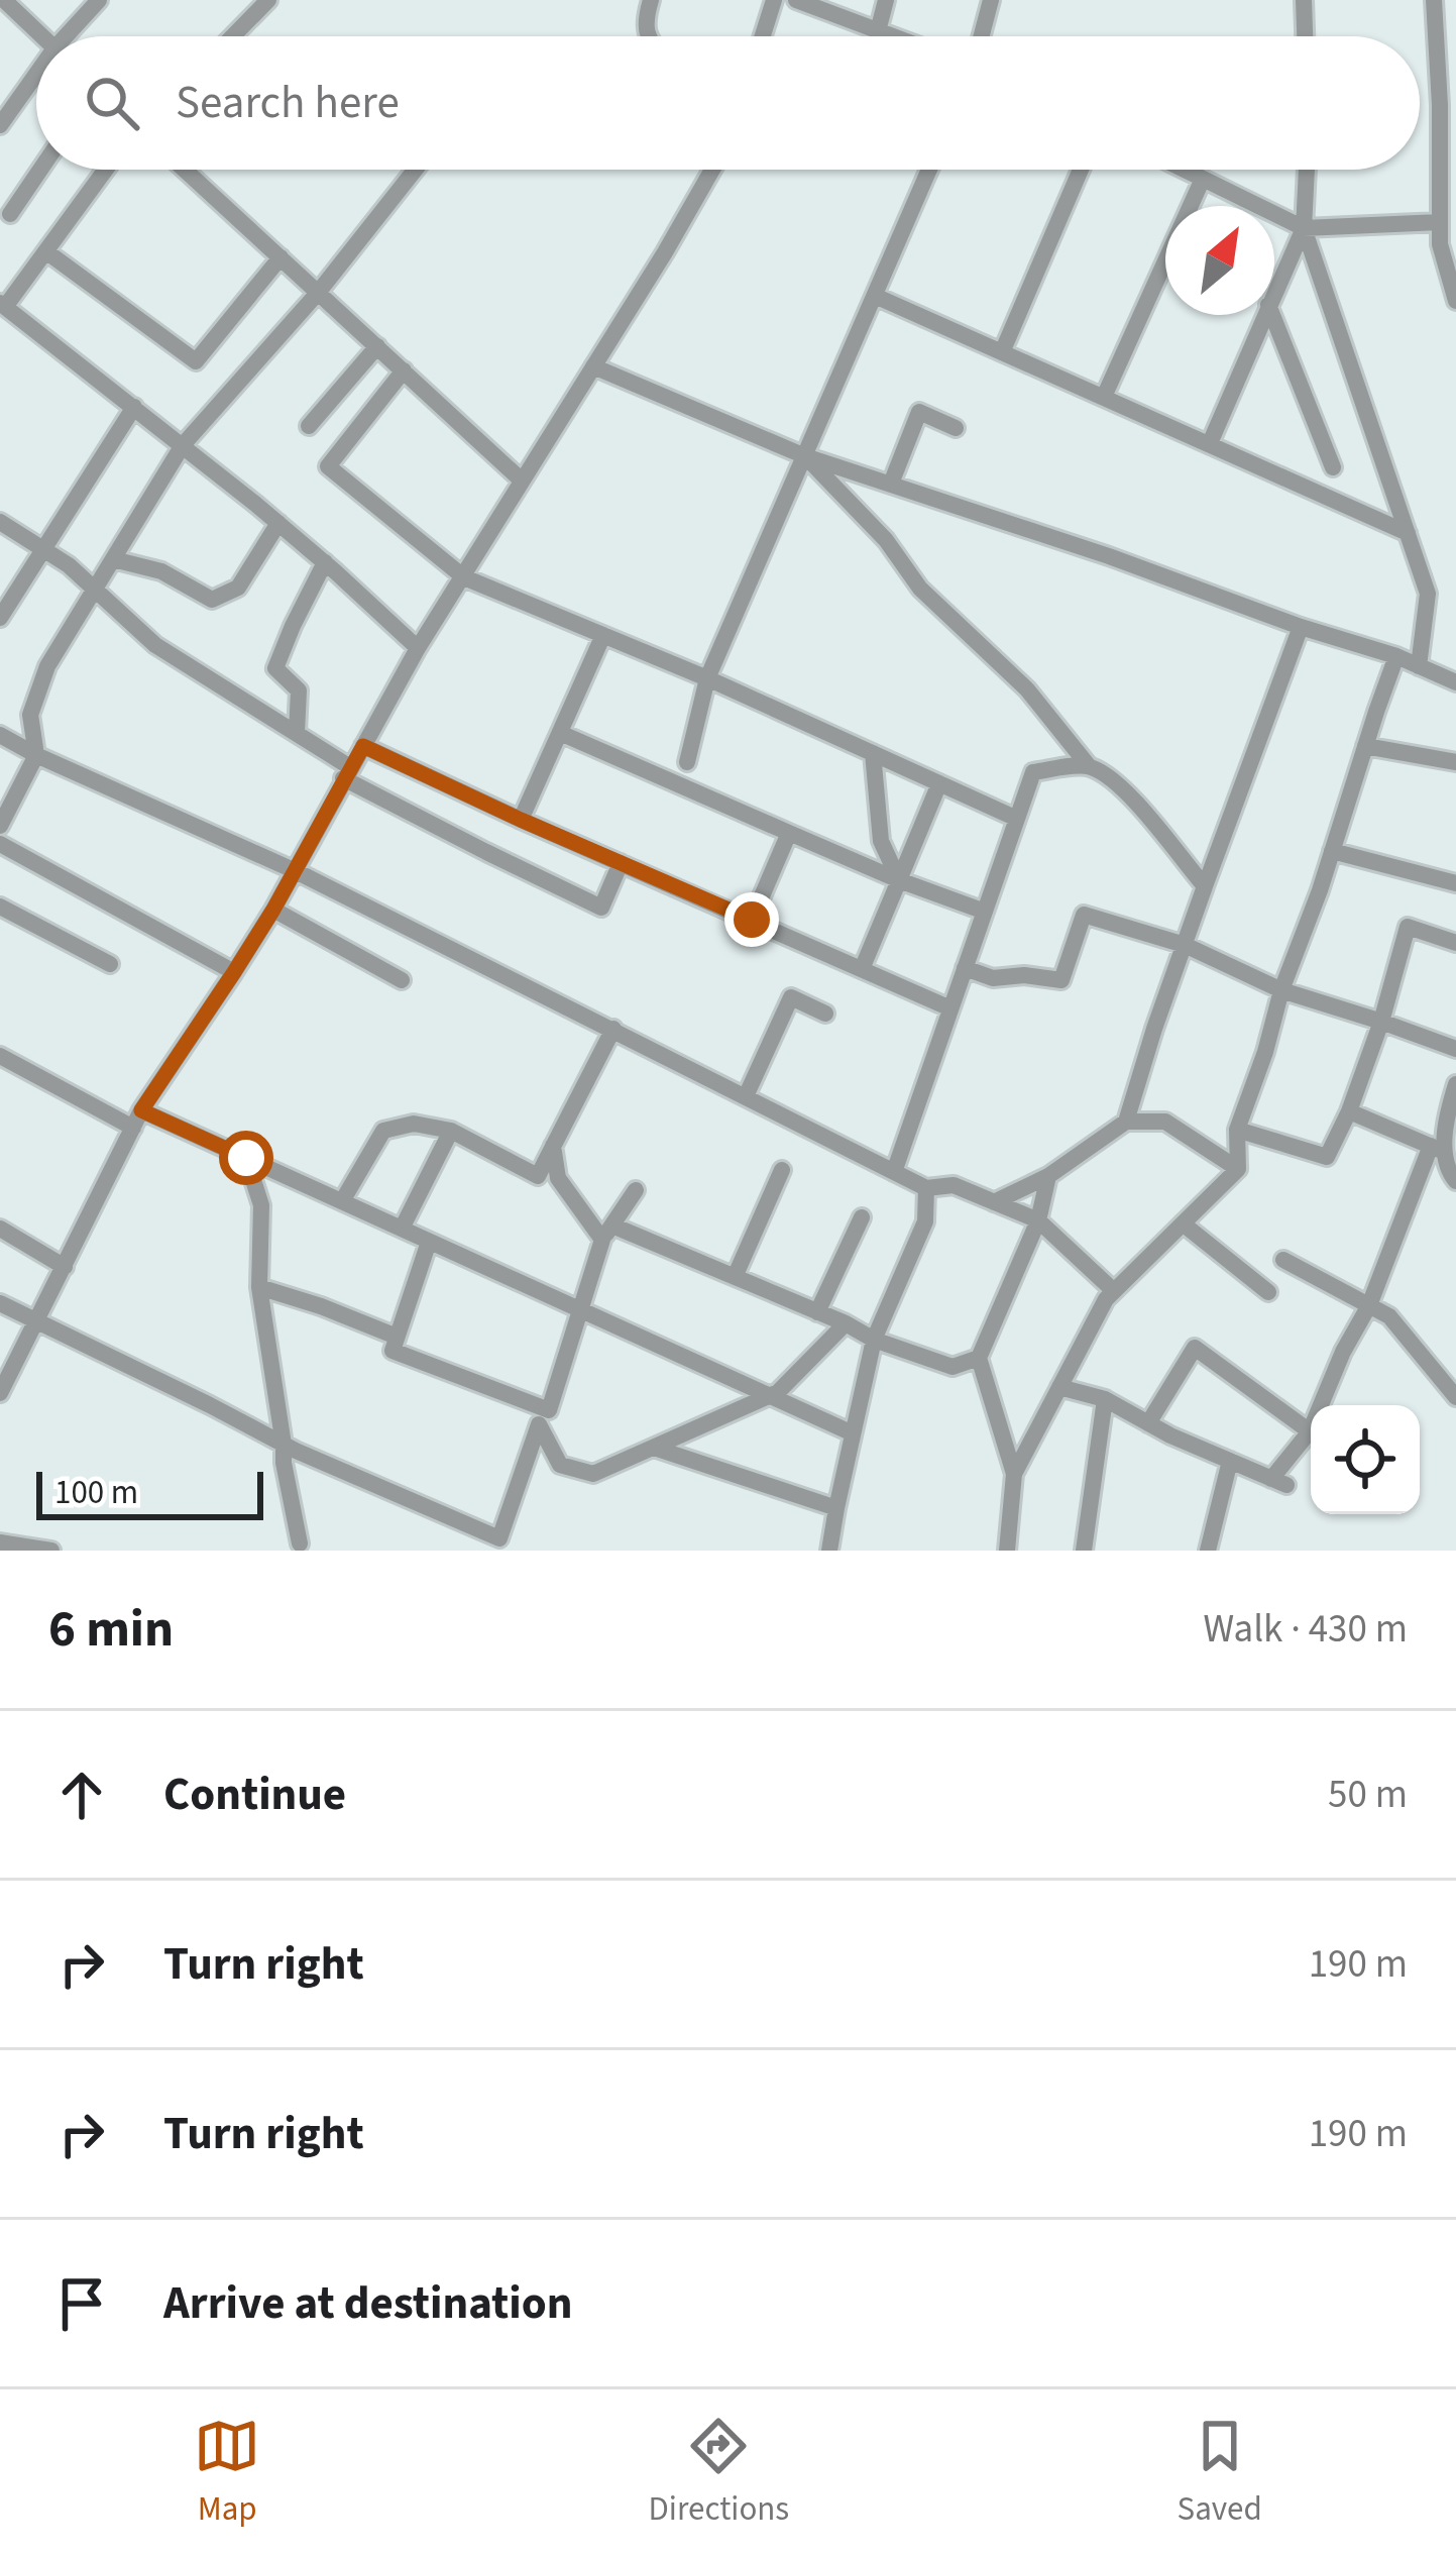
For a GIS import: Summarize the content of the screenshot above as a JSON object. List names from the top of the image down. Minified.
{"scale_bar":"100 m","north":"top right","page":{"search":"Search here","scale":"100 m","heading":["6 min","Walk · 430 m"],"list":[["Continue","50 m"],["Turn right","190 m"],["Turn right","190 m"],"Arrive at destination"],"nav":["Map","Directions","Saved"]}}
